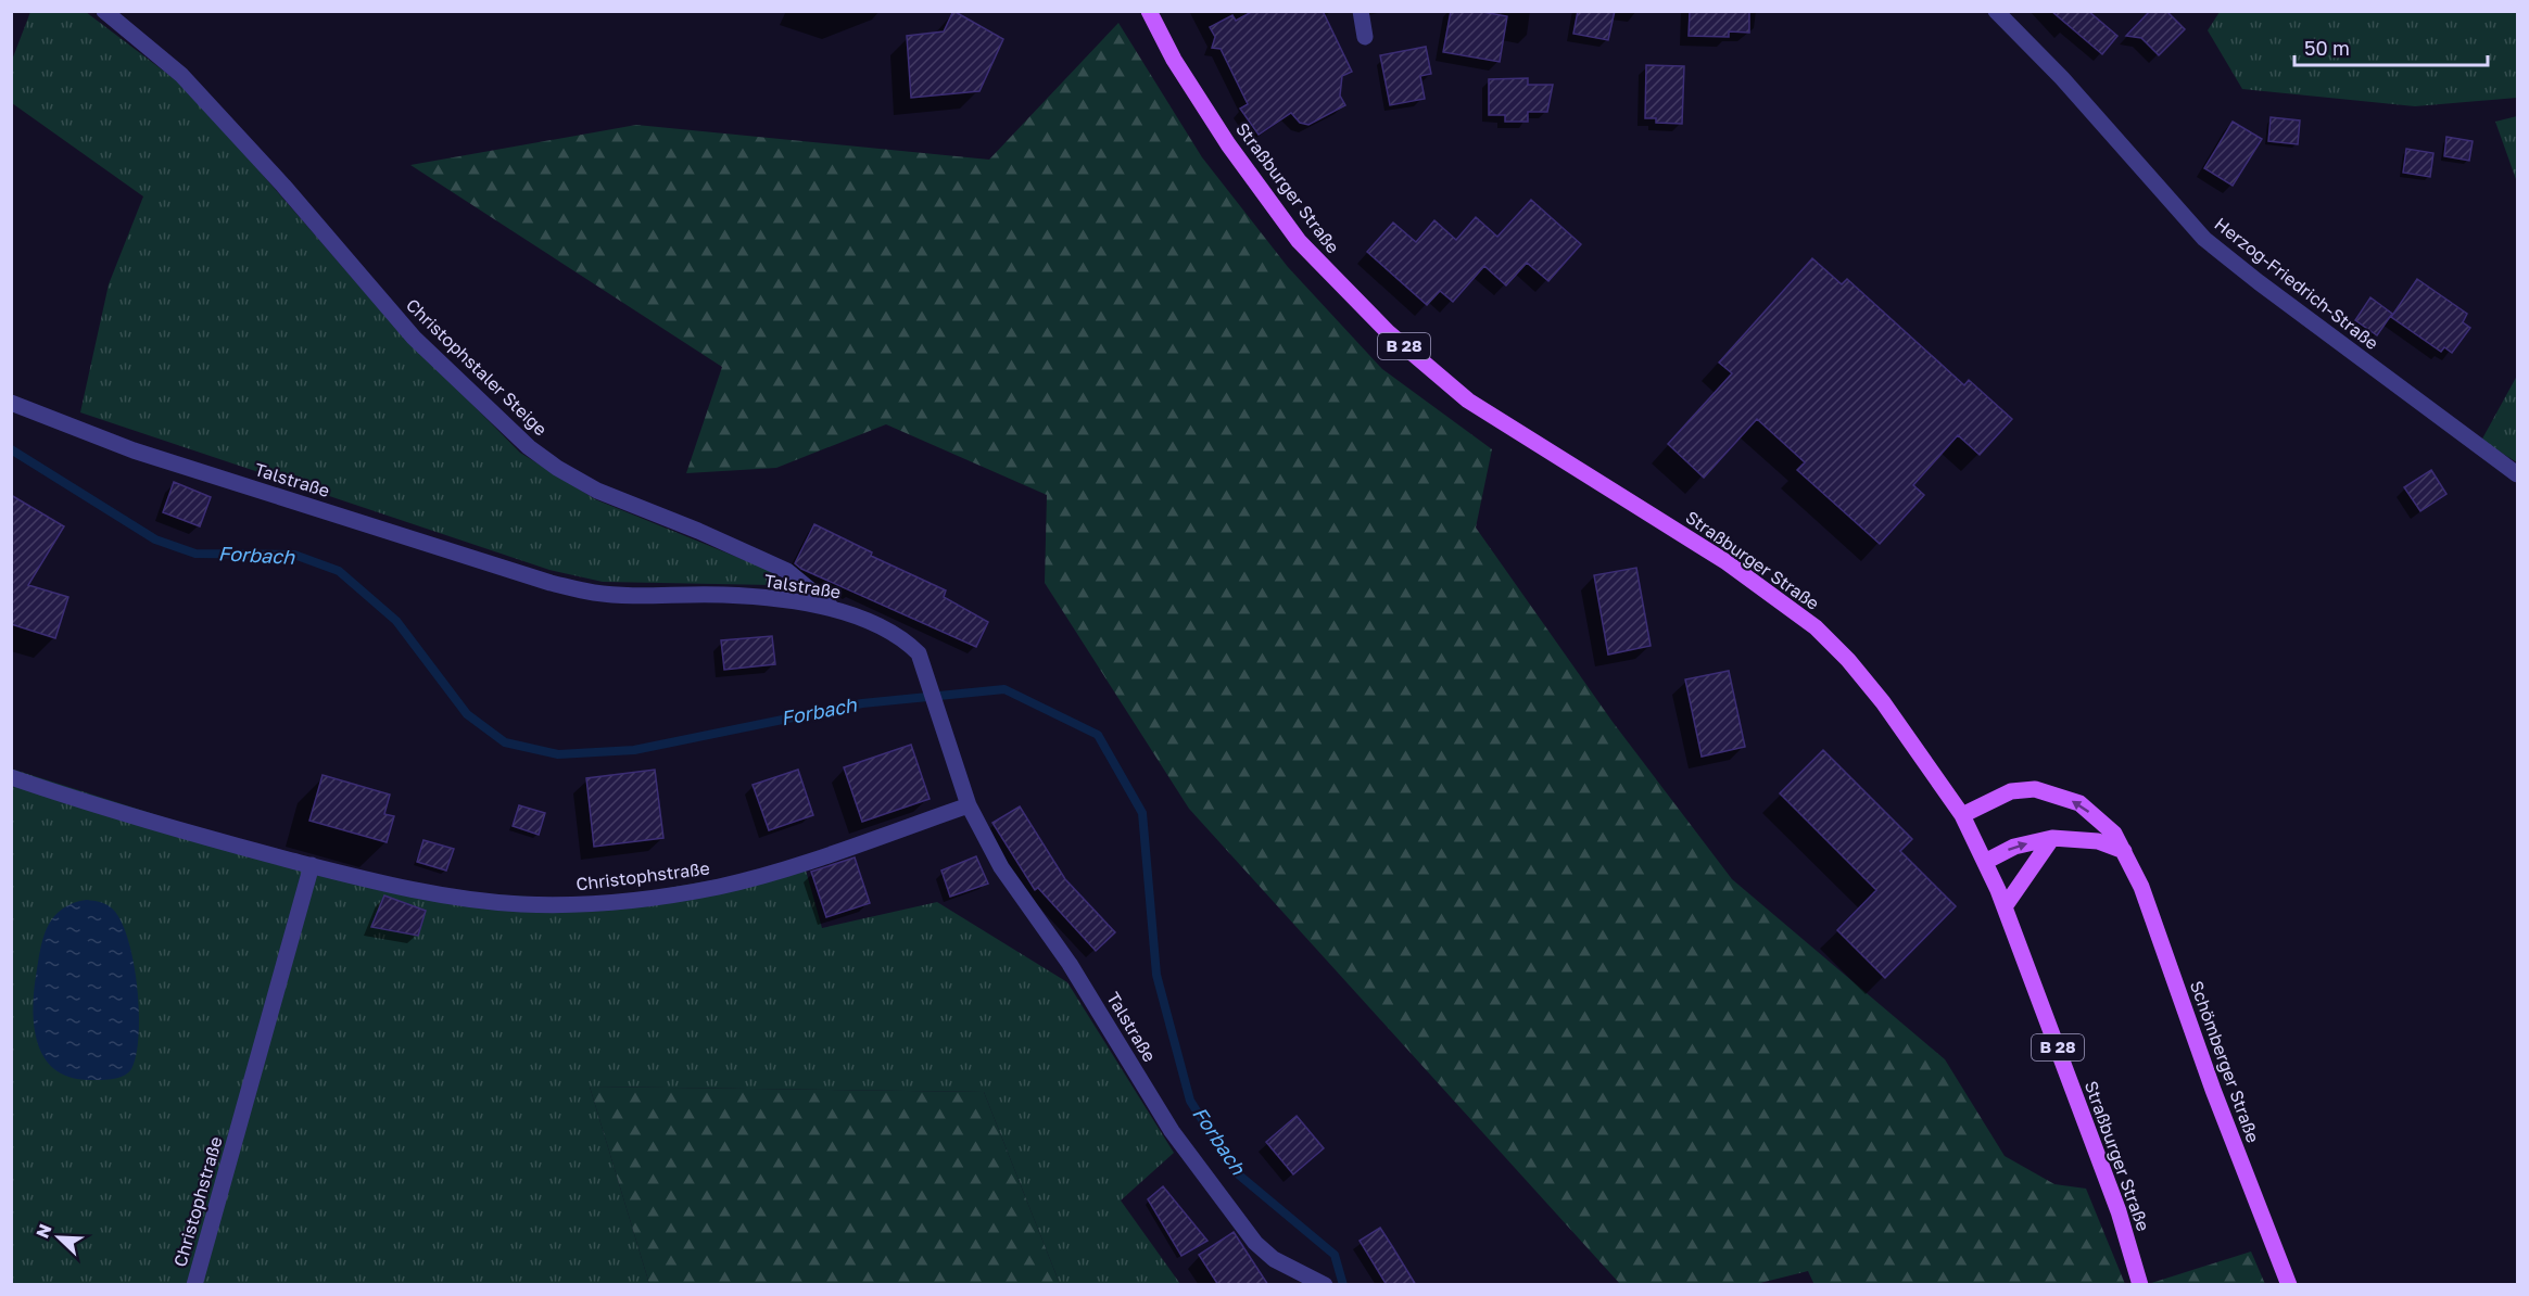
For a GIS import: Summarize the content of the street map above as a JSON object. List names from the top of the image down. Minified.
{"streets":{"main road":["Straßburger Straße","B 28","Schömberger Straße"],"street":["Herzog-Friedrich-Straße","Christophstaler Steige","Talstraße","Christophstraße"]},"crossings":[["Straßburger Straße","Schömberger Straße"],["Christophstaler Steige","Talstraße"],["Talstraße","Christophstraße"]],"water":["Forbach"],"scale_bar":"50 m","north":"top left"}
